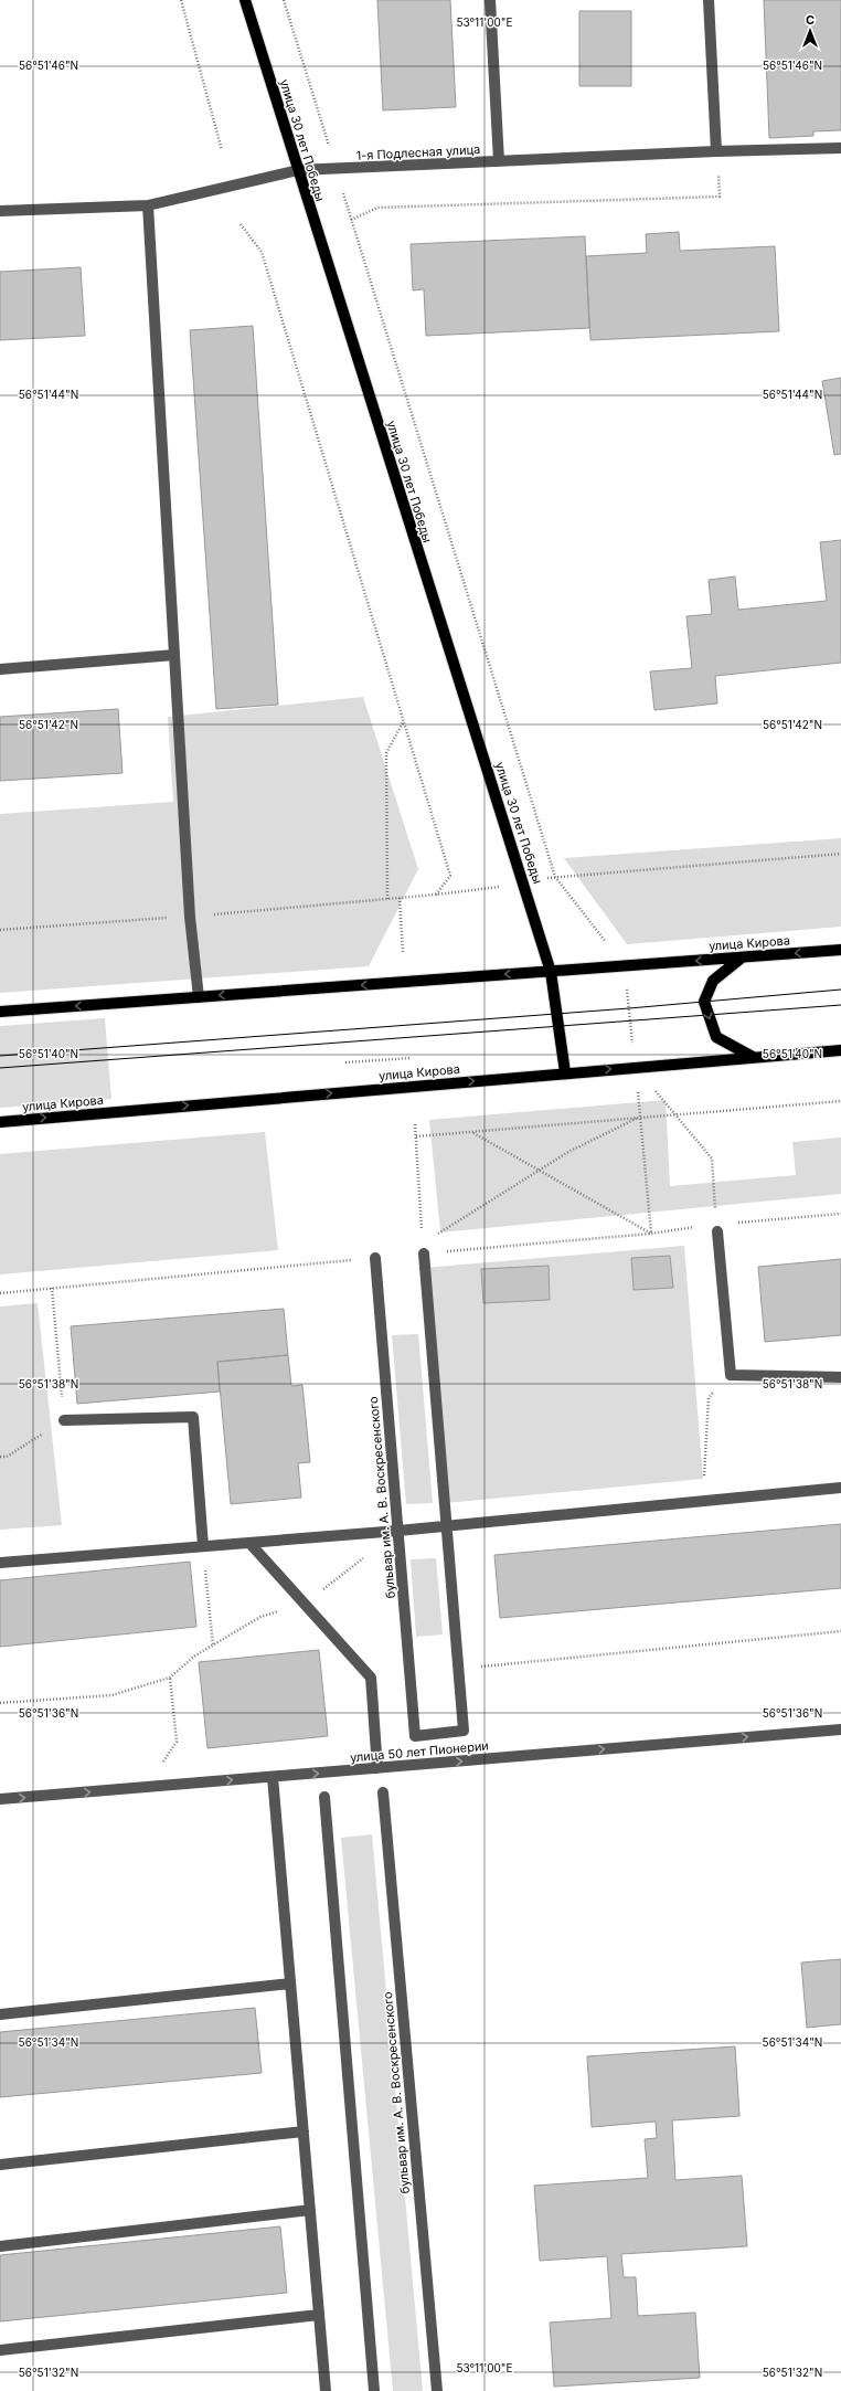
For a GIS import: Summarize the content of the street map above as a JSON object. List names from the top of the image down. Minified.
{"streets":{"main road":["улица 30 лет Победы","улица Кирова"],"street":["1-я Подлесная улица","бульвар им. А. В. Воскресенского","улица 50 лет Пионерии"]},"crossings":[["улица 30 лет Победы","1-я Подлесная улица"],["улица 30 лет Победы","улица Кирова"]],"one_way":["улица 50 лет Пионерии"],"north":"top","coordinates":["53°11'00\"E","56°51'46\"N","56°51'44\"N","56°51'42\"N","56°51'40\"N","56°51'38\"N","56°51'36\"N","56°51'34\"N","56°51'32\"N"]}
